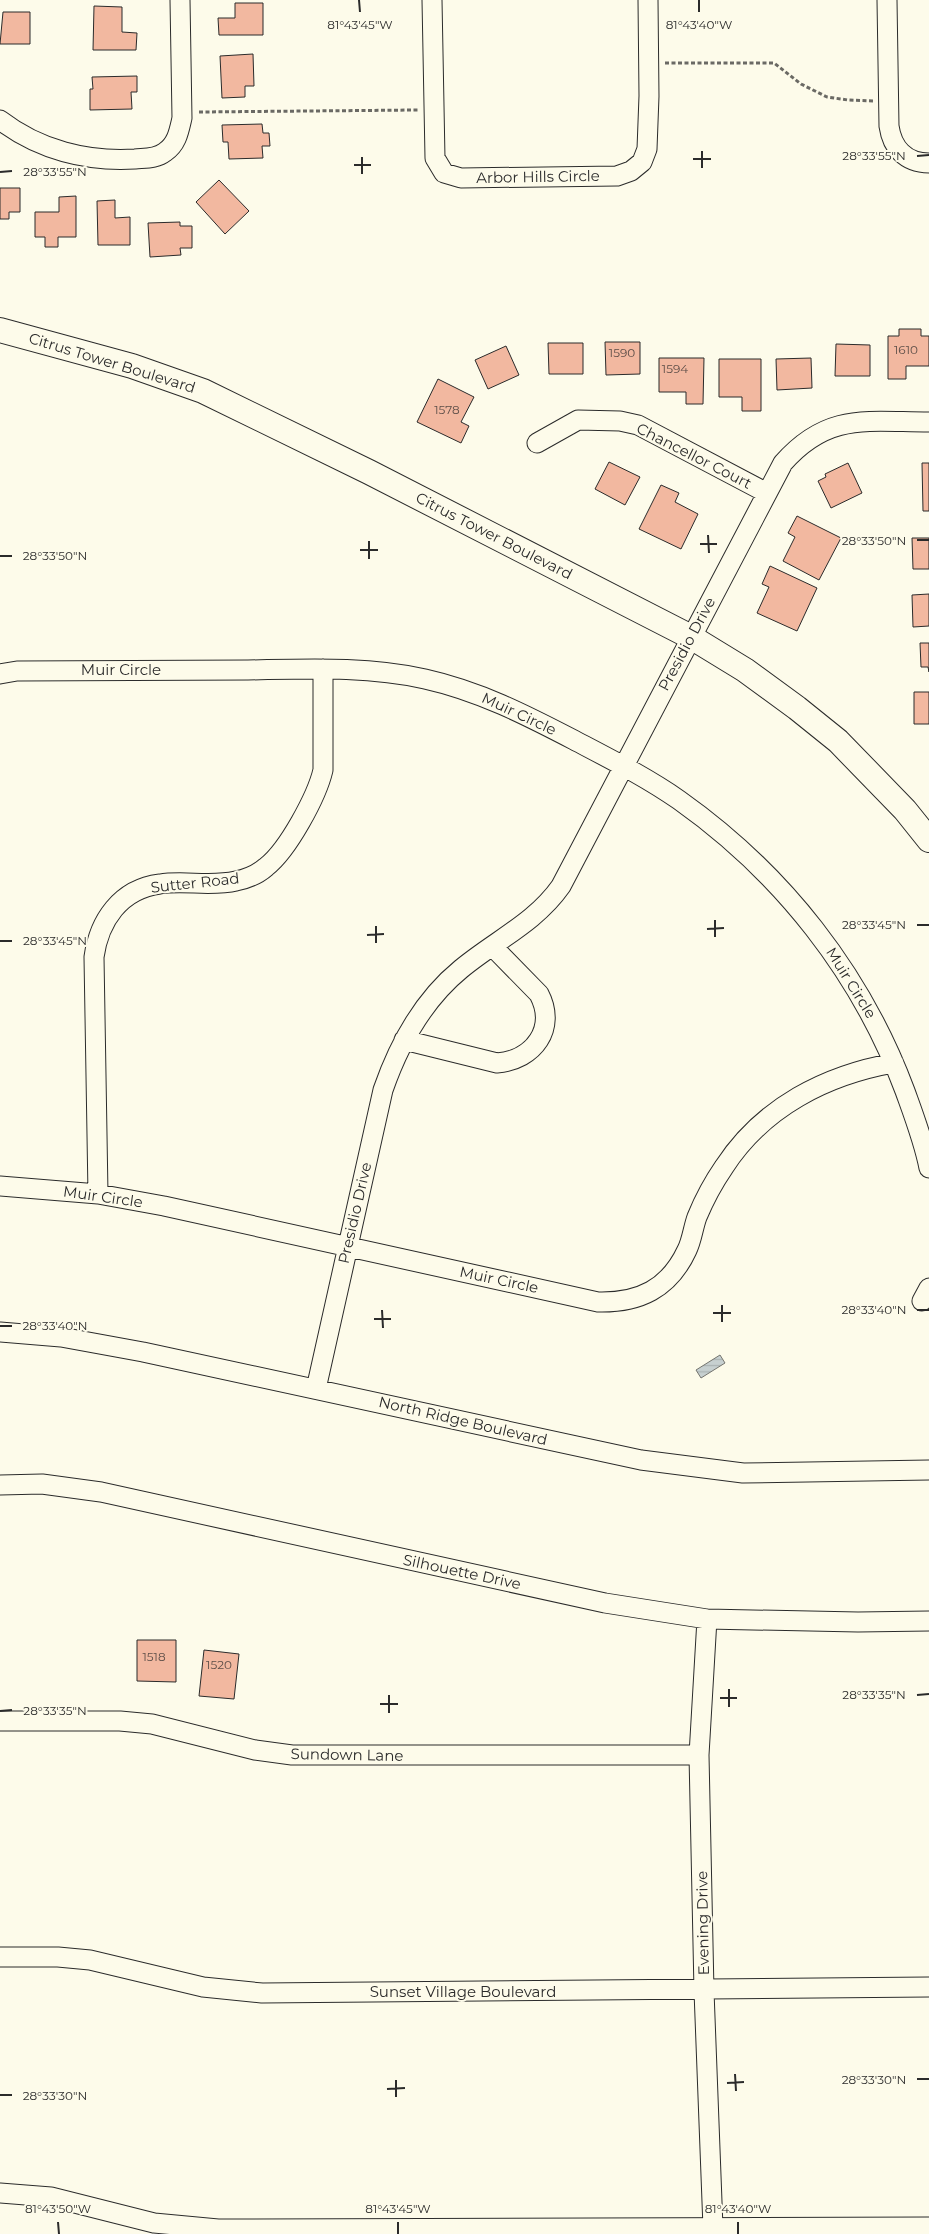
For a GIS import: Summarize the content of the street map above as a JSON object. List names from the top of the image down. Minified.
{"streets":{"main road":["Citrus Tower Boulevard"],"street":["Arbor Hills Circle","Chancellor Court","Presidio Drive","Muir Circle","Sutter Road","North Ridge Boulevard","Silhouette Drive","Sundown Lane","Evening Drive","Sunset Village Boulevard"]},"crossings":[["Citrus Tower Boulevard","Presidio Drive"],["Chancellor Court","Presidio Drive"],["Presidio Drive","Muir Circle"],["Presidio Drive","North Ridge Boulevard"],["Muir Circle","Sutter Road"],["Silhouette Drive","Evening Drive"],["Sundown Lane","Evening Drive"],["Evening Drive","Sunset Village Boulevard"]],"house_numbers":["1610","1590","1594","1578","1518","1520"],"coordinates":["81°43'45\"W","81°43'40\"W","28°33'55\"N","28°33'50\"N","28°33'45\"N","28°33'40\"N","28°33'35\"N","28°33'30\"N","81°43'50\"W"]}
